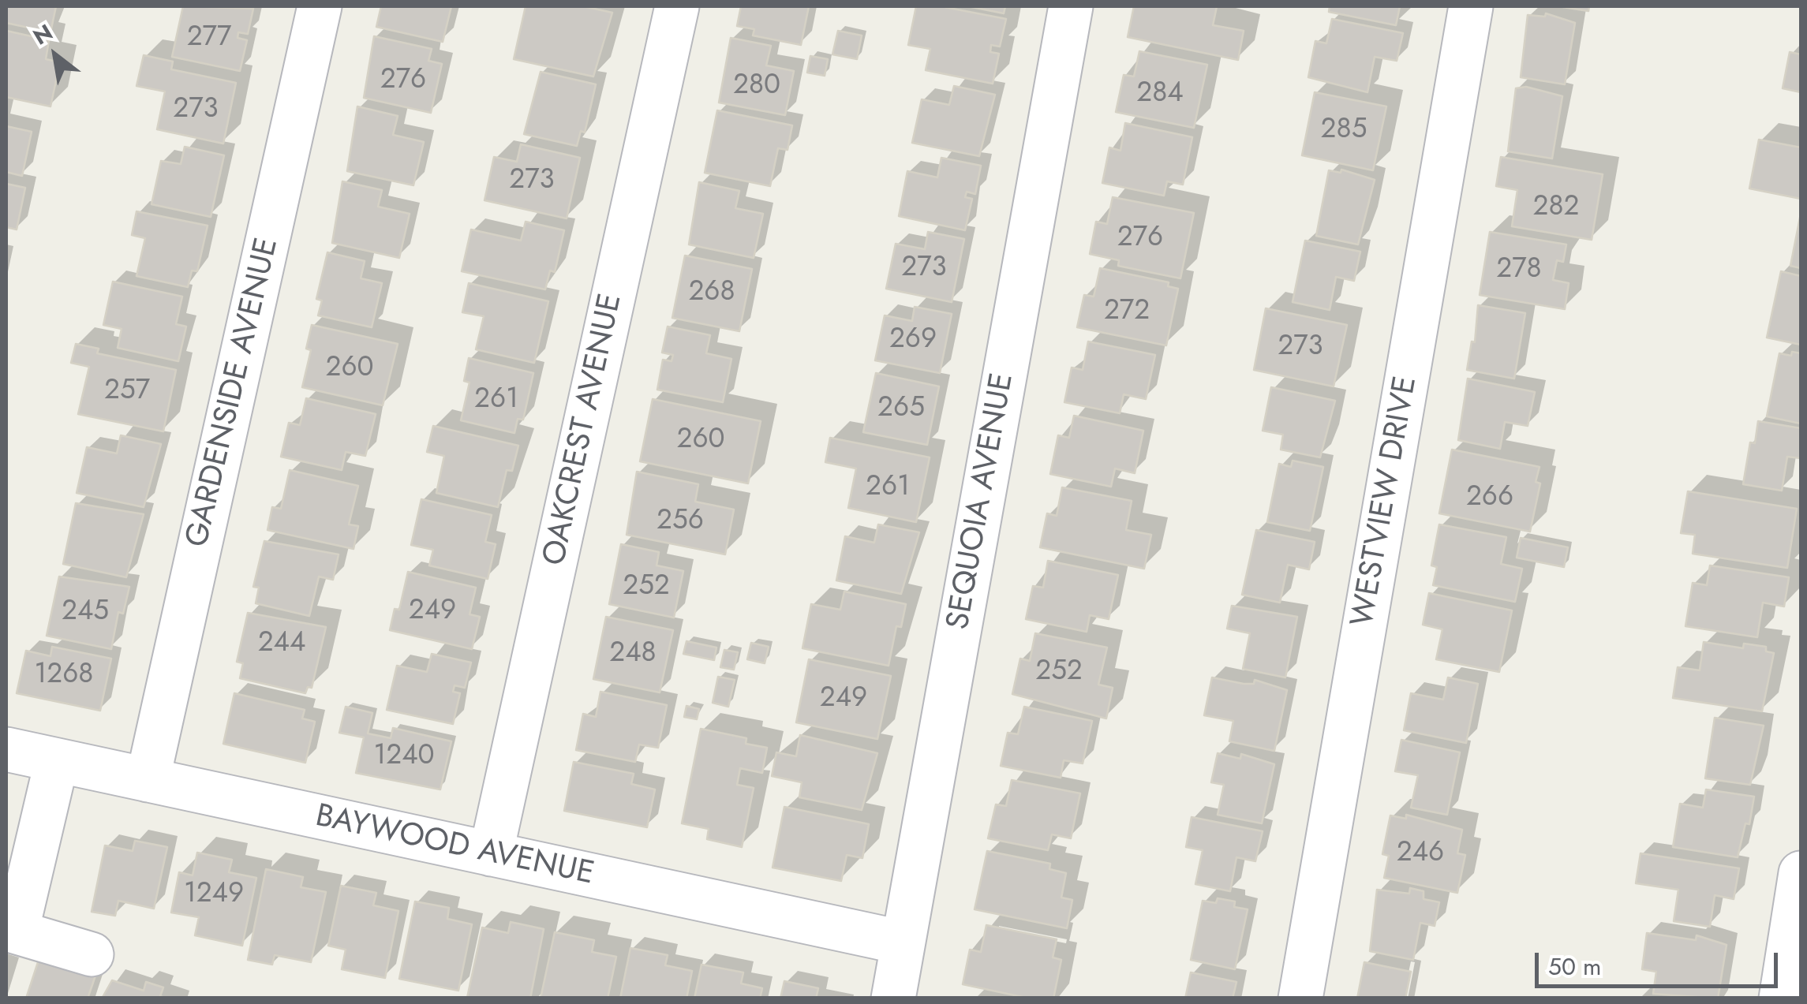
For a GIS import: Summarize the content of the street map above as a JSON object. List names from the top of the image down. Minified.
{"streets":{"street":["GARDENSIDE AVENUE","OAKCREST AVENUE","SEQUOIA AVENUE","WESTVIEW DRIVE","BAYWOOD AVENUE"]},"crossings":[["GARDENSIDE AVENUE","BAYWOOD AVENUE"],["OAKCREST AVENUE","BAYWOOD AVENUE"],["SEQUOIA AVENUE","BAYWOOD AVENUE"]],"house_numbers":["277","276","280","284","273","285","273","282","276","273","278","268","272","269","273","260","257","261","265","260","261","266","256","252","249","245","244","248","252","1268","249","1240","246","1249"],"scale_bar":"50 m","north":"top left"}
